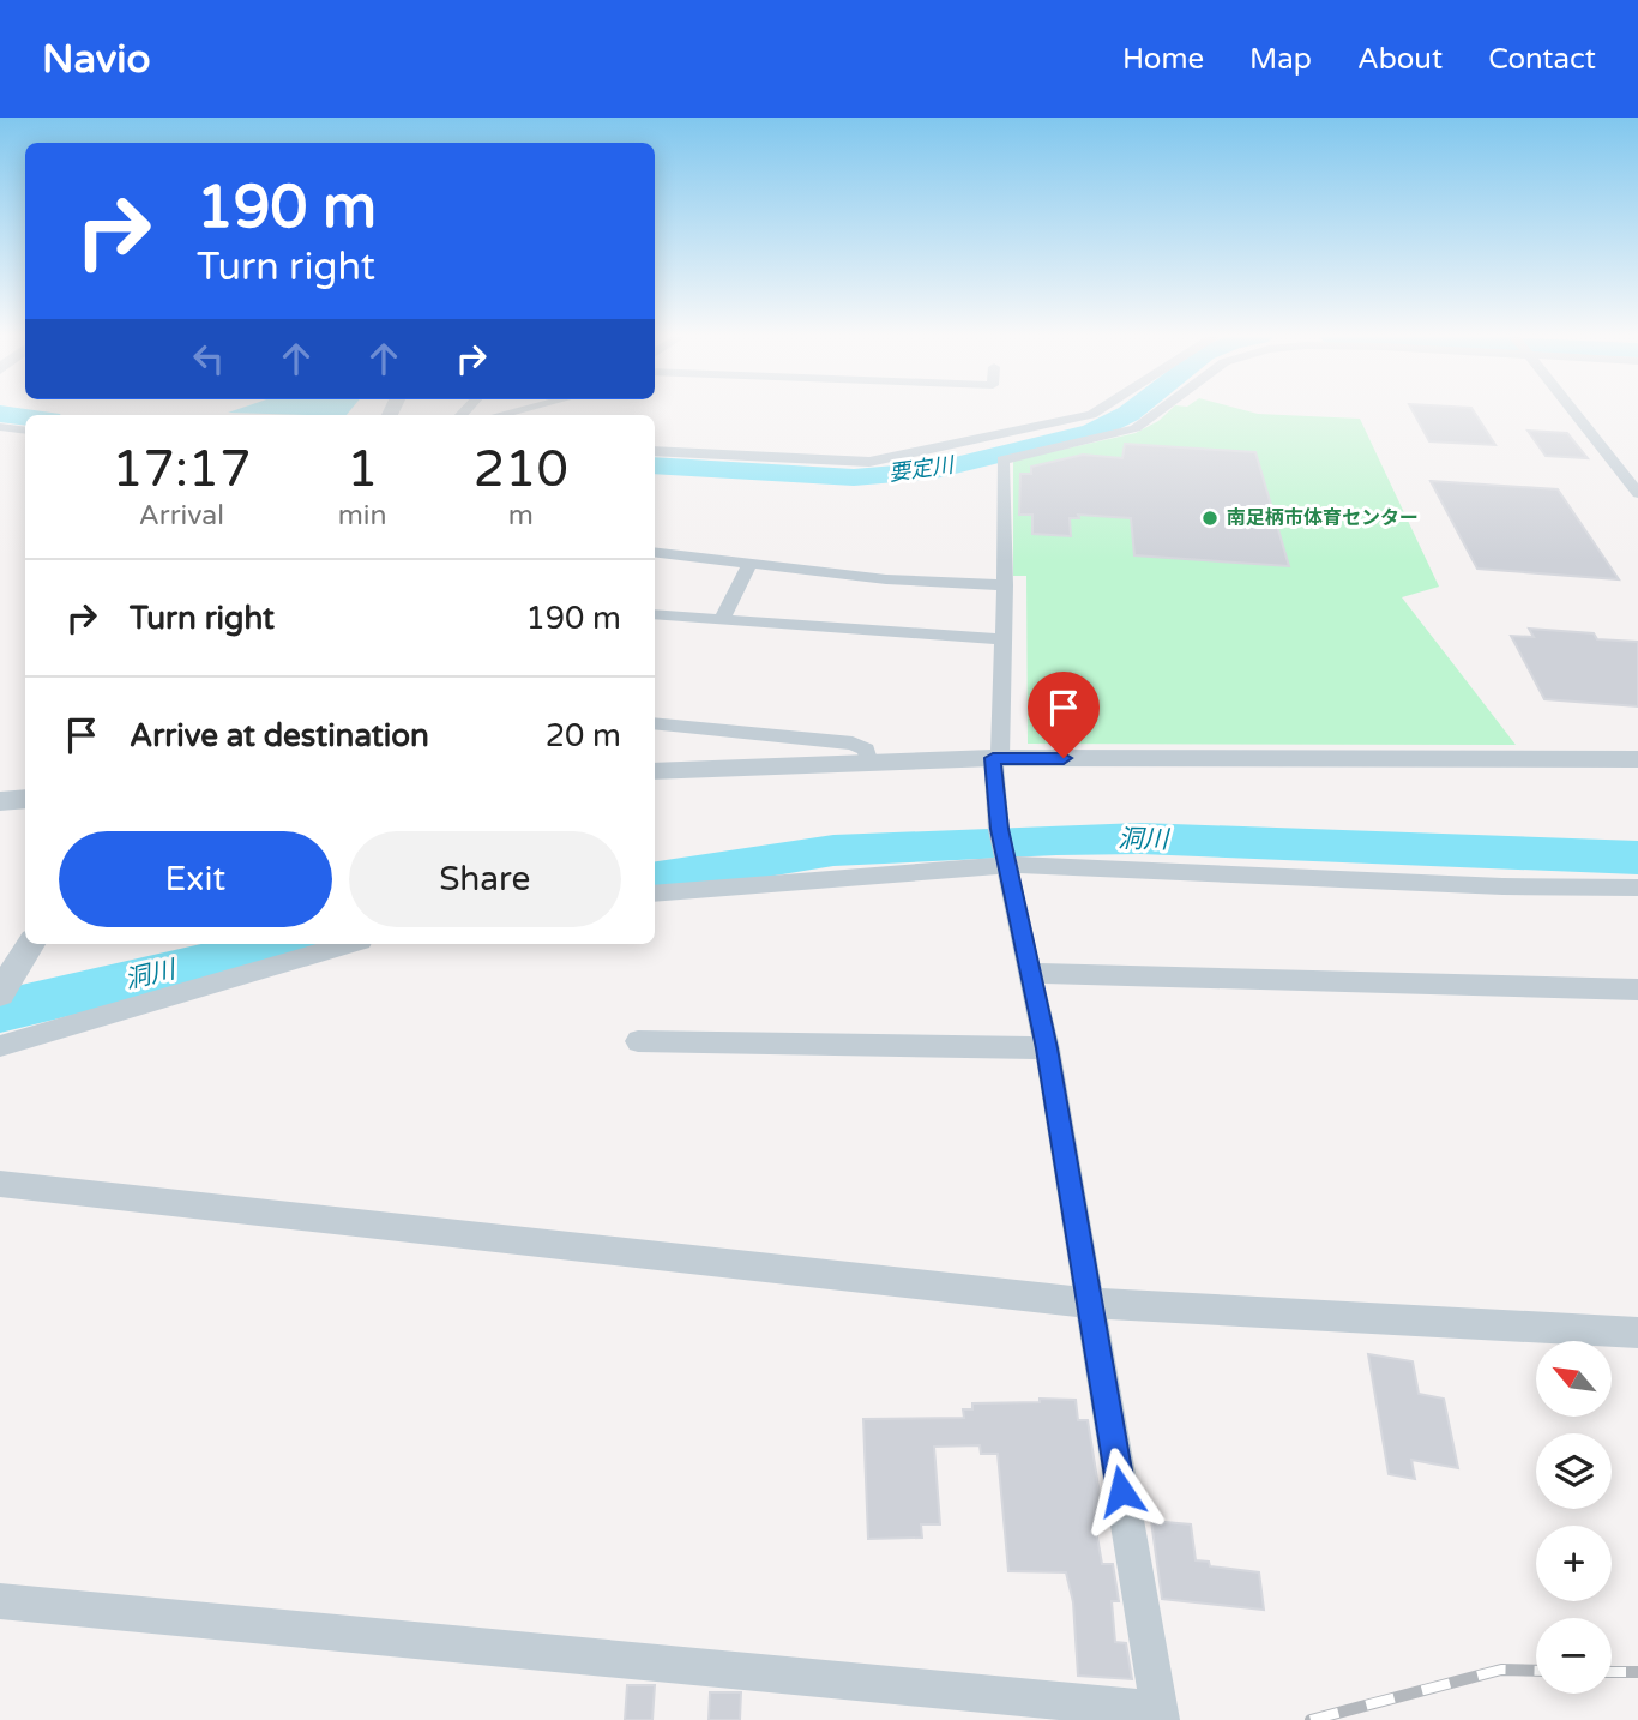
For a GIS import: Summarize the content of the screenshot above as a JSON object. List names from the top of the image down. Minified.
{"water":["要定川","洞川"],"places":["南足柄市体育センター"],"north":"top left","page":{"header":"Navio","nav":["Home","Map","About","Contact"],"turn":["190 m","Turn right"],"eta":["17:17","Arrival","1","min","210","m"],"list":[{"name":"Turn right","value":"190 m"},{"name":"Arrive at destination","value":"20 m"}],"buttons":["Exit","Share"],"map_buttons":["+","−"]}}
